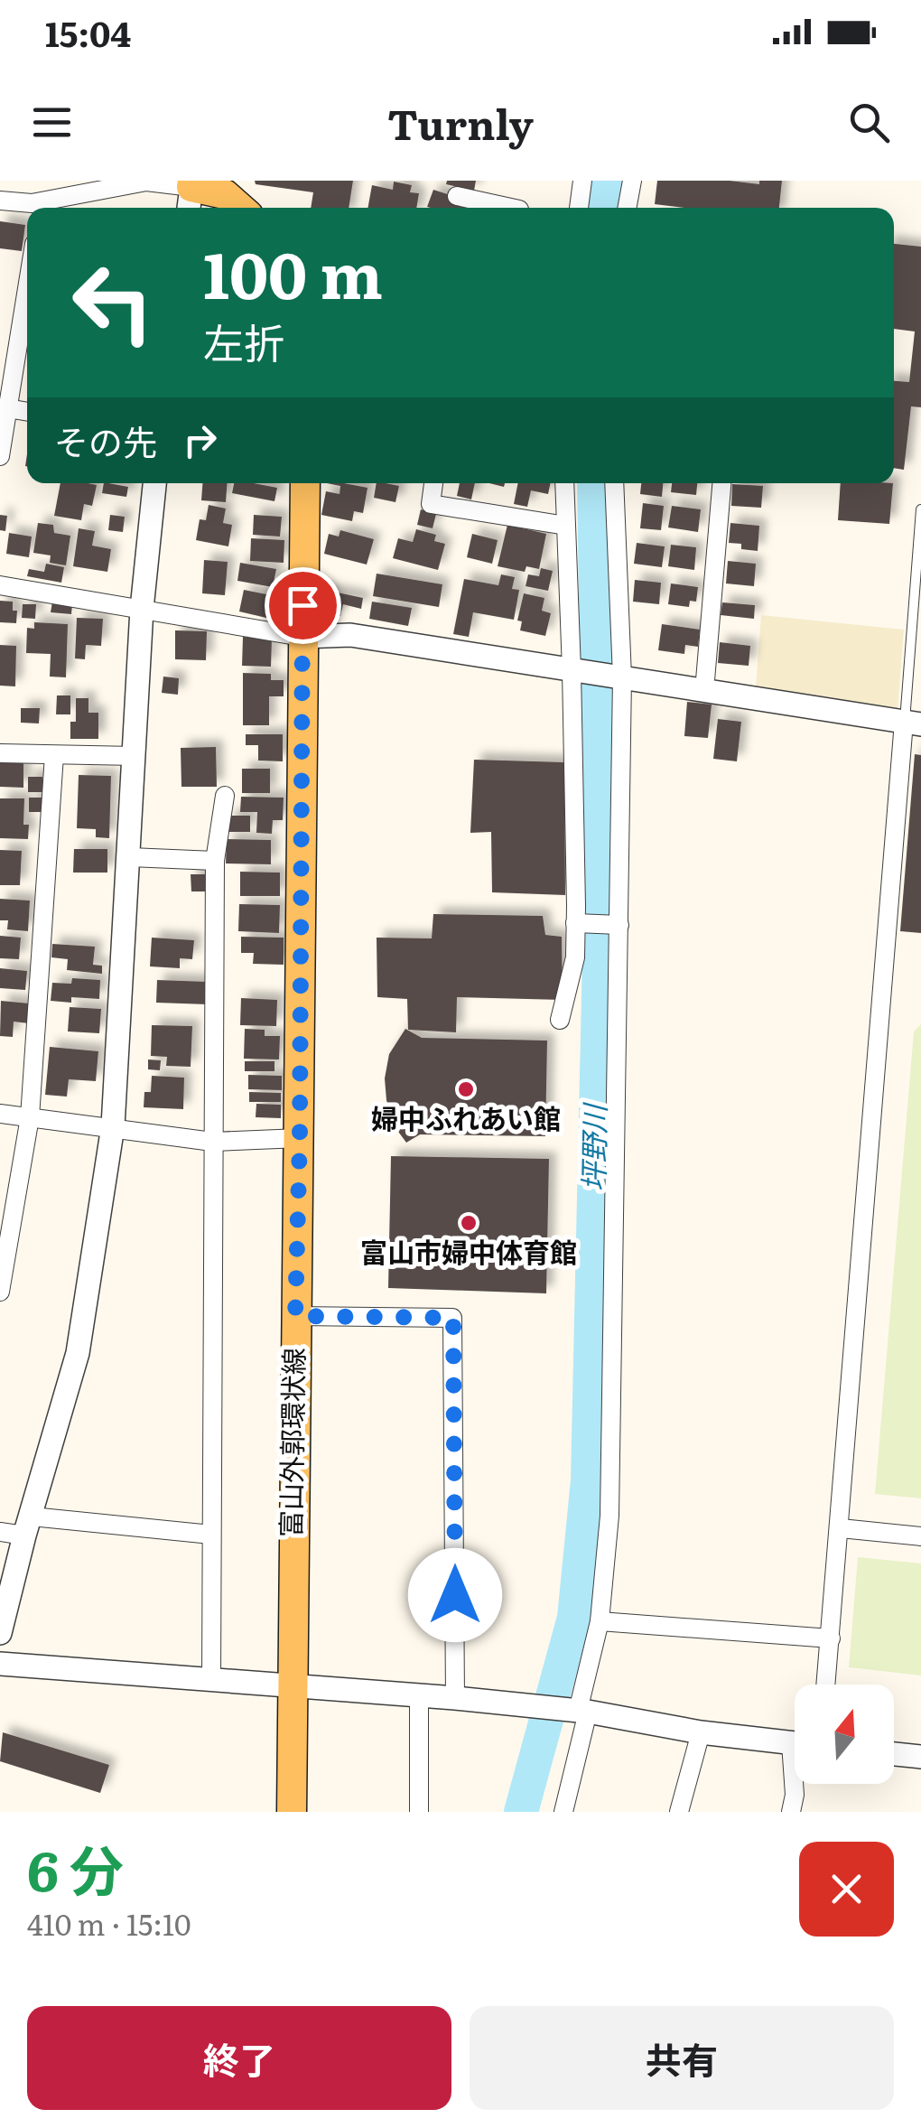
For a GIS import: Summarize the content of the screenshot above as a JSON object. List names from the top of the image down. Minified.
{"streets":{"main road":["富山外郭環状線"]},"water":["坪野川"],"places":["婦中ふれあい館","富山市婦中体育館"],"north":"top","page":{"status":"15:04","header":"Turnly","turn":["100 m","左折"],"then":"その先","heading":["6 分","410 m · 15:10"],"buttons":["終了","共有"]}}
